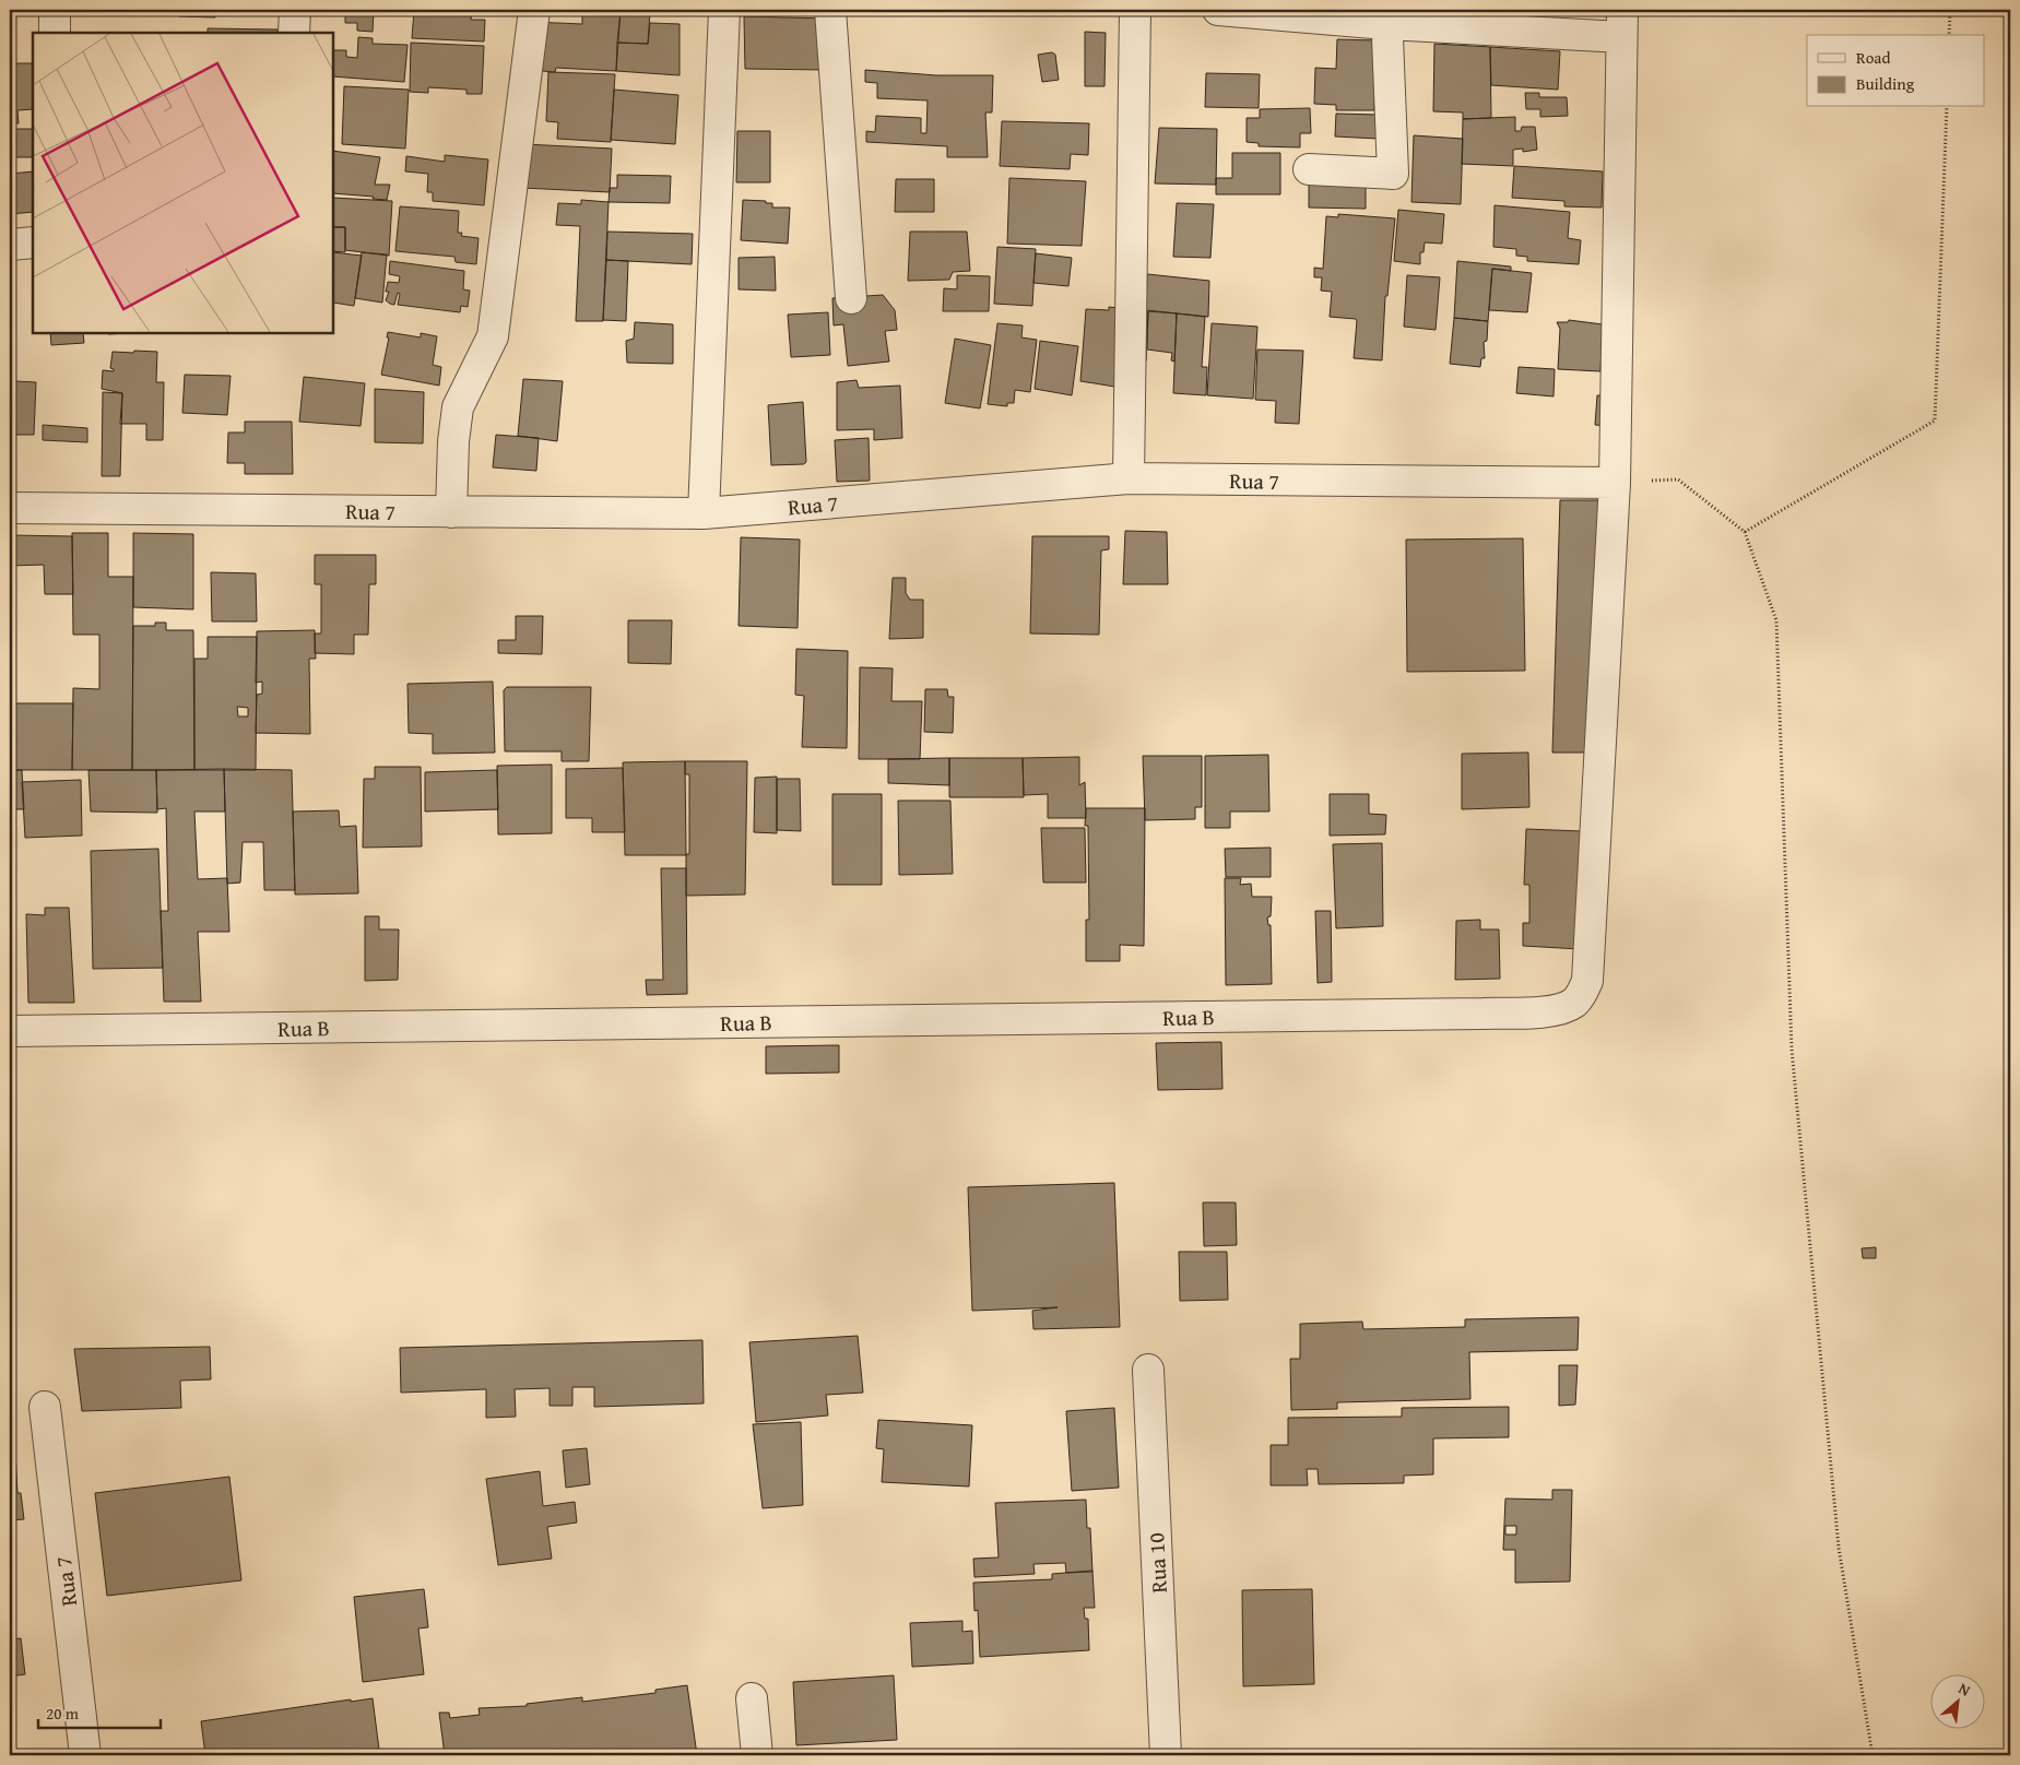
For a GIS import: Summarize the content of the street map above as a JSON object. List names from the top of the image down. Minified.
{"streets":{"street":["Rua 7","Rua B","Rua 10"]},"crossings":[["Rua 7","Rua B"]],"legend":["Road","Building"],"scale_bar":"20 m","north":"top right"}
